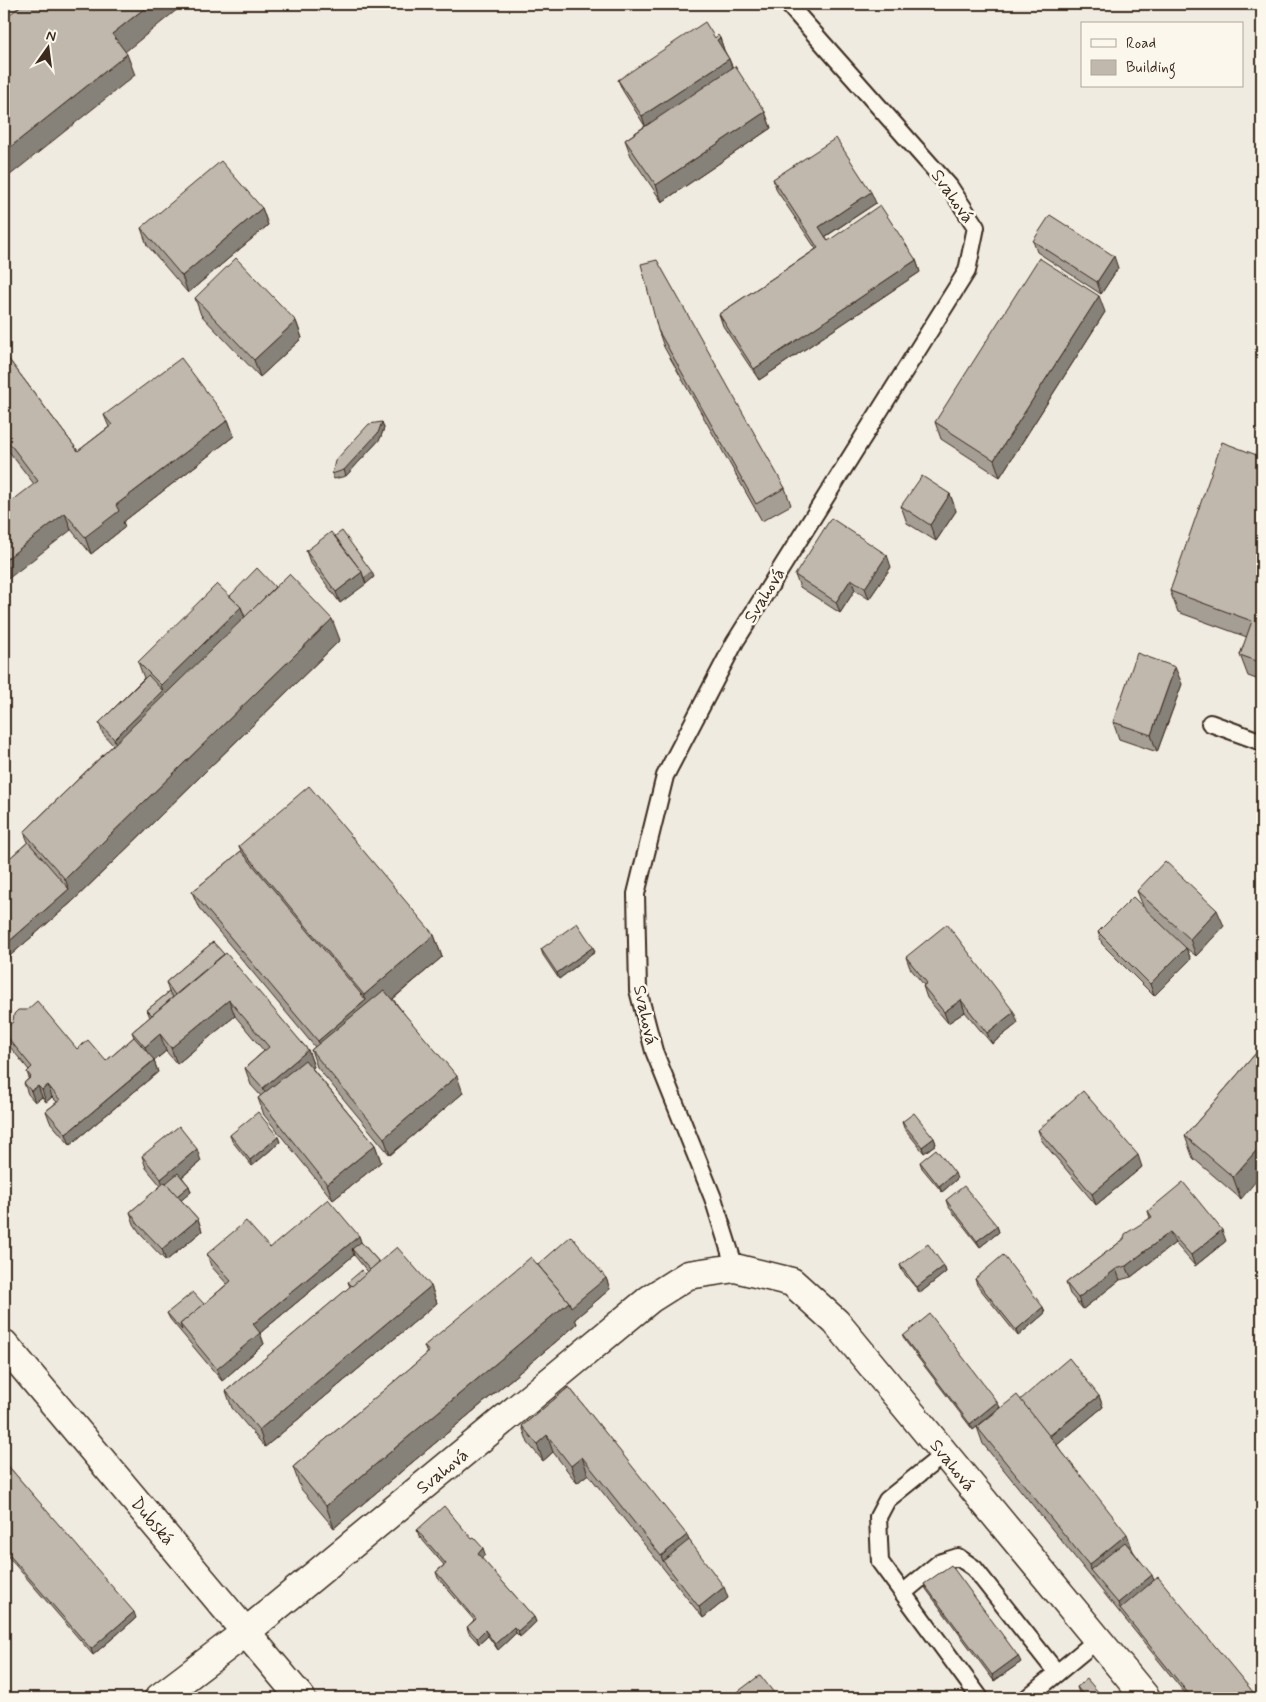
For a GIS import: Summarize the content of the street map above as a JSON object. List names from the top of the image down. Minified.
{"streets":{"street":["Svahová","Dubská"]},"crossings":[["Svahová","Dubská"]],"legend":["Road","Building"],"north":"top"}
